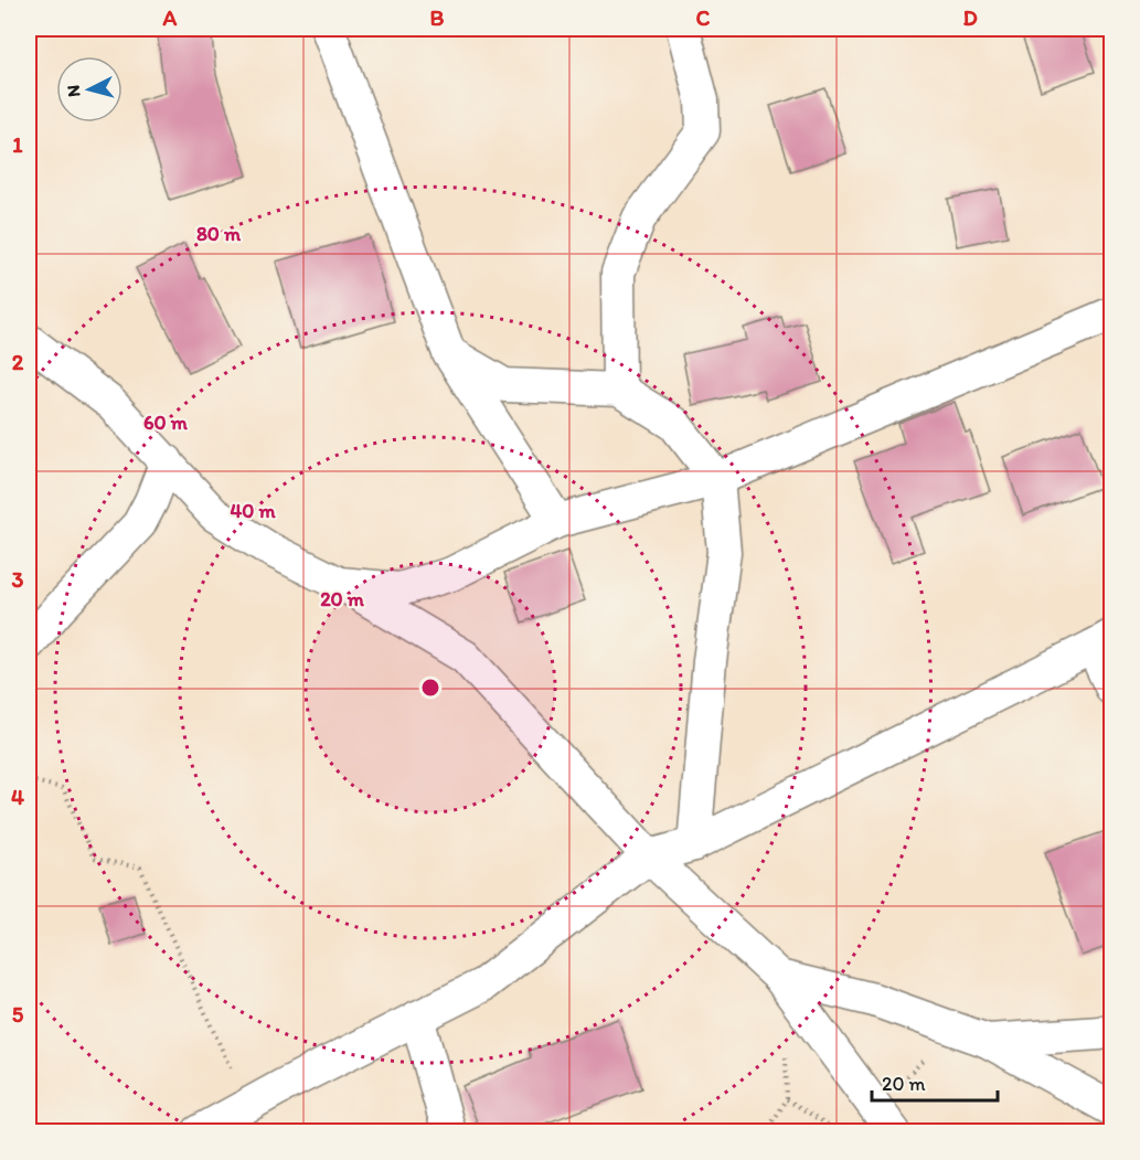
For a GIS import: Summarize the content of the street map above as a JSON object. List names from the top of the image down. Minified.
{"scale_bar":"20 m","north":"left","grid":{"columns":["A","B","C","D"],"rows":["1","2","3","4","5"]},"rings":["80 m","60 m","40 m","20 m"]}
